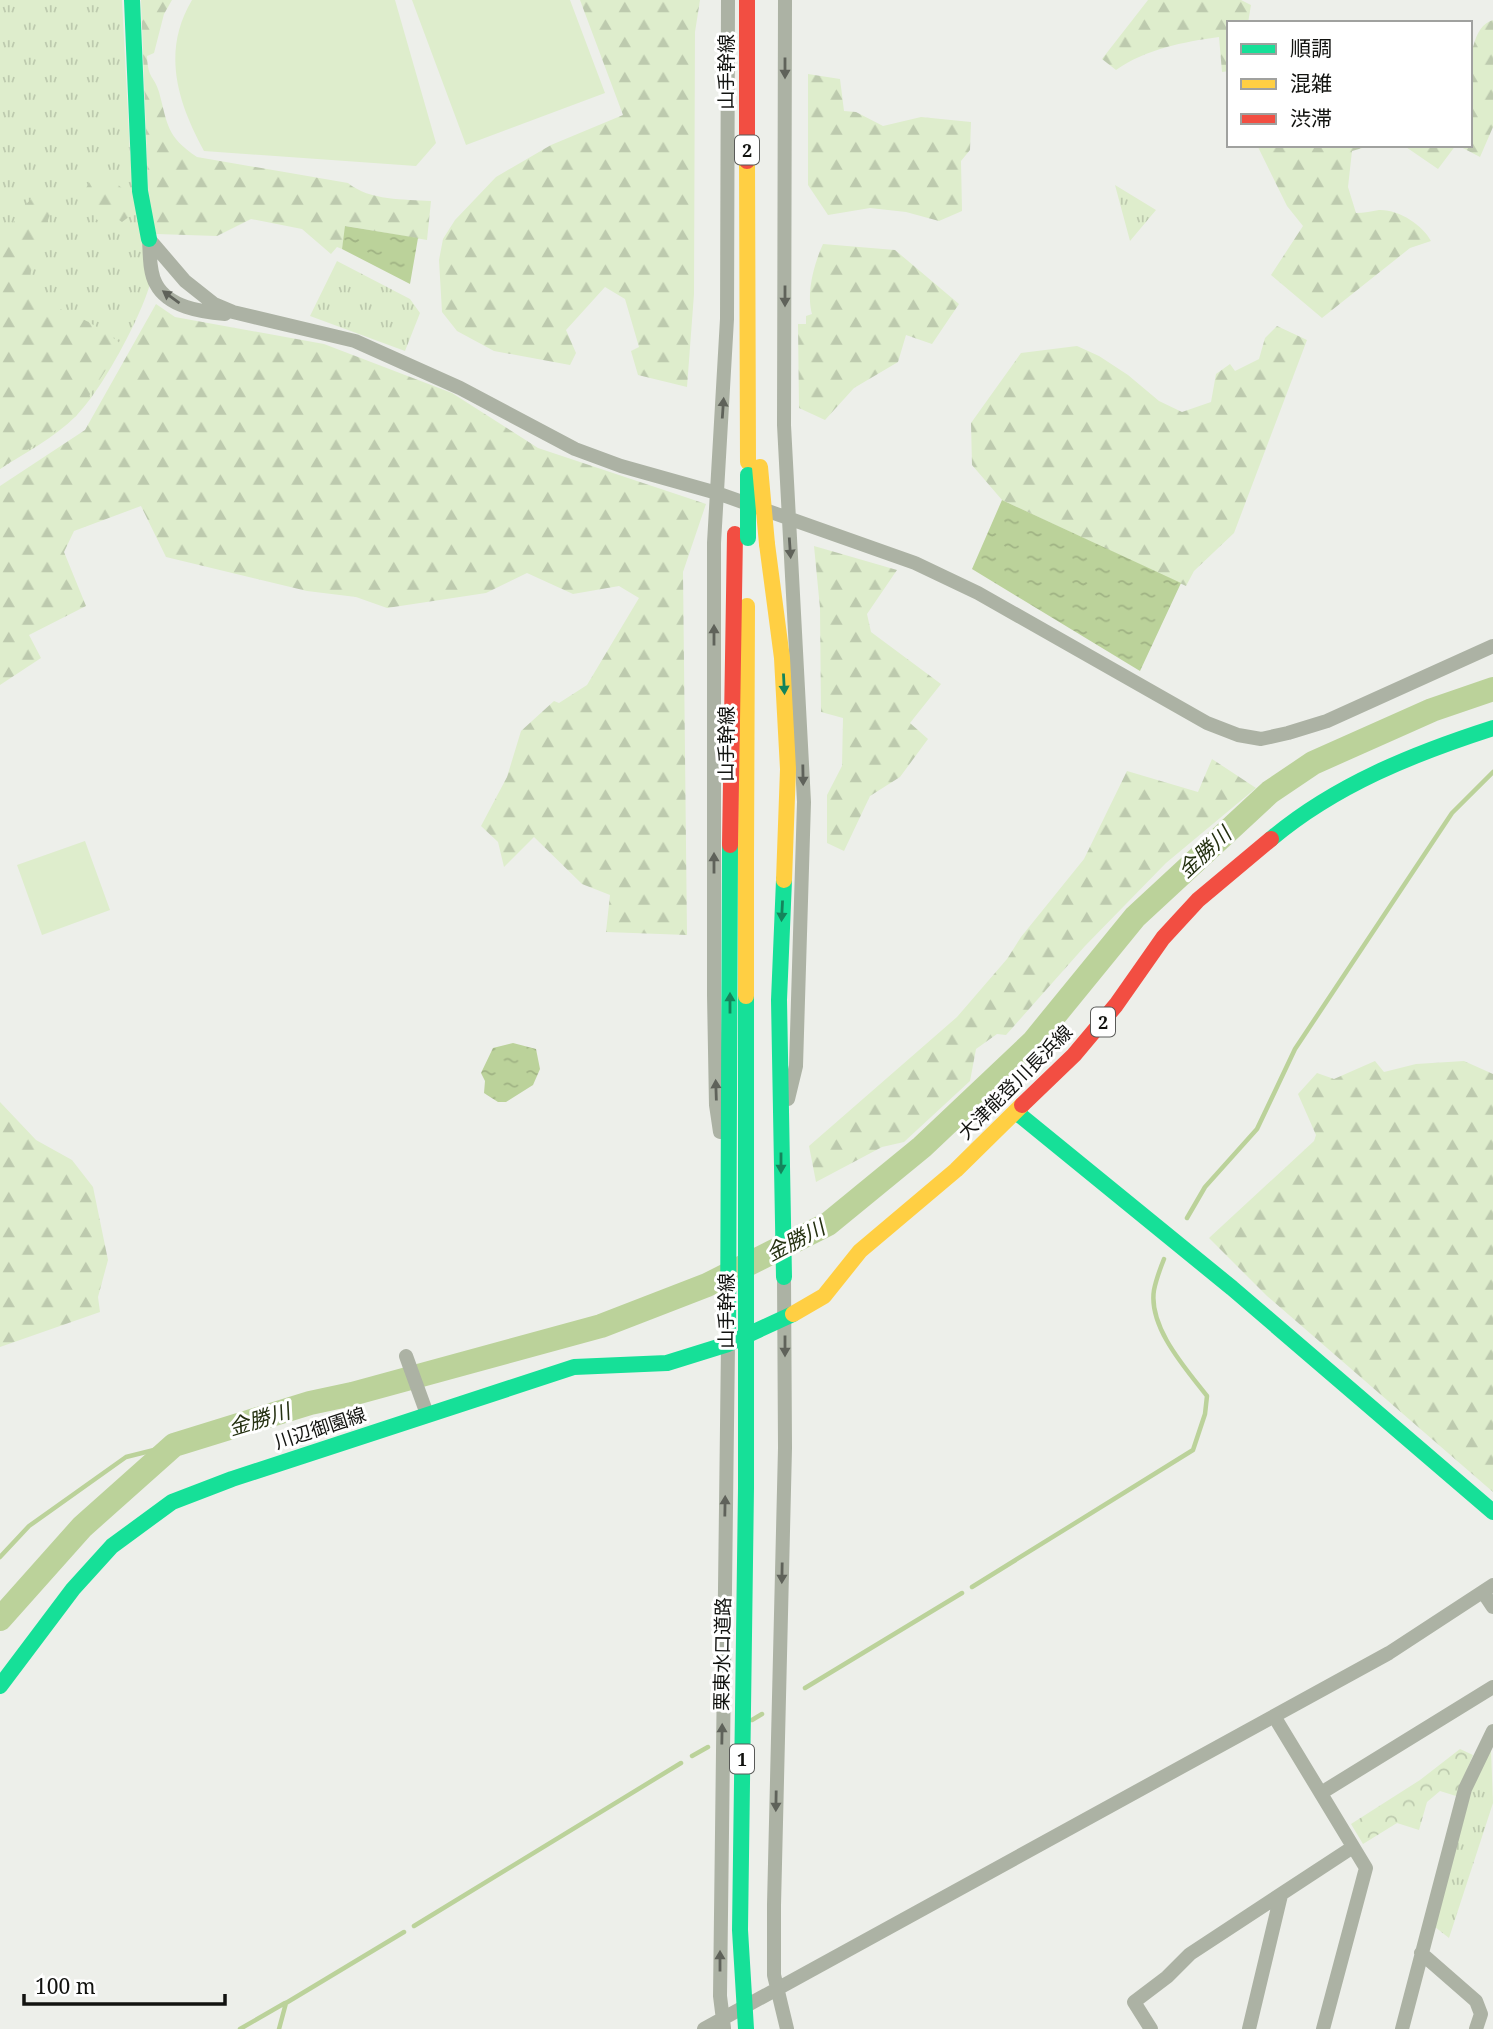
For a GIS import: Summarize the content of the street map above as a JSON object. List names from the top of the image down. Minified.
{"streets":{"main road":["山手幹線","2","大津能登川長浜線","川辺御園線","栗東水口道路","1"]},"crossings":[["山手幹線","栗東水口道路"],["大津能登川長浜線","川辺御園線"]],"water":["金勝川"],"legend":["順調","混雑","渋滞"],"scale_bar":"100 m"}
